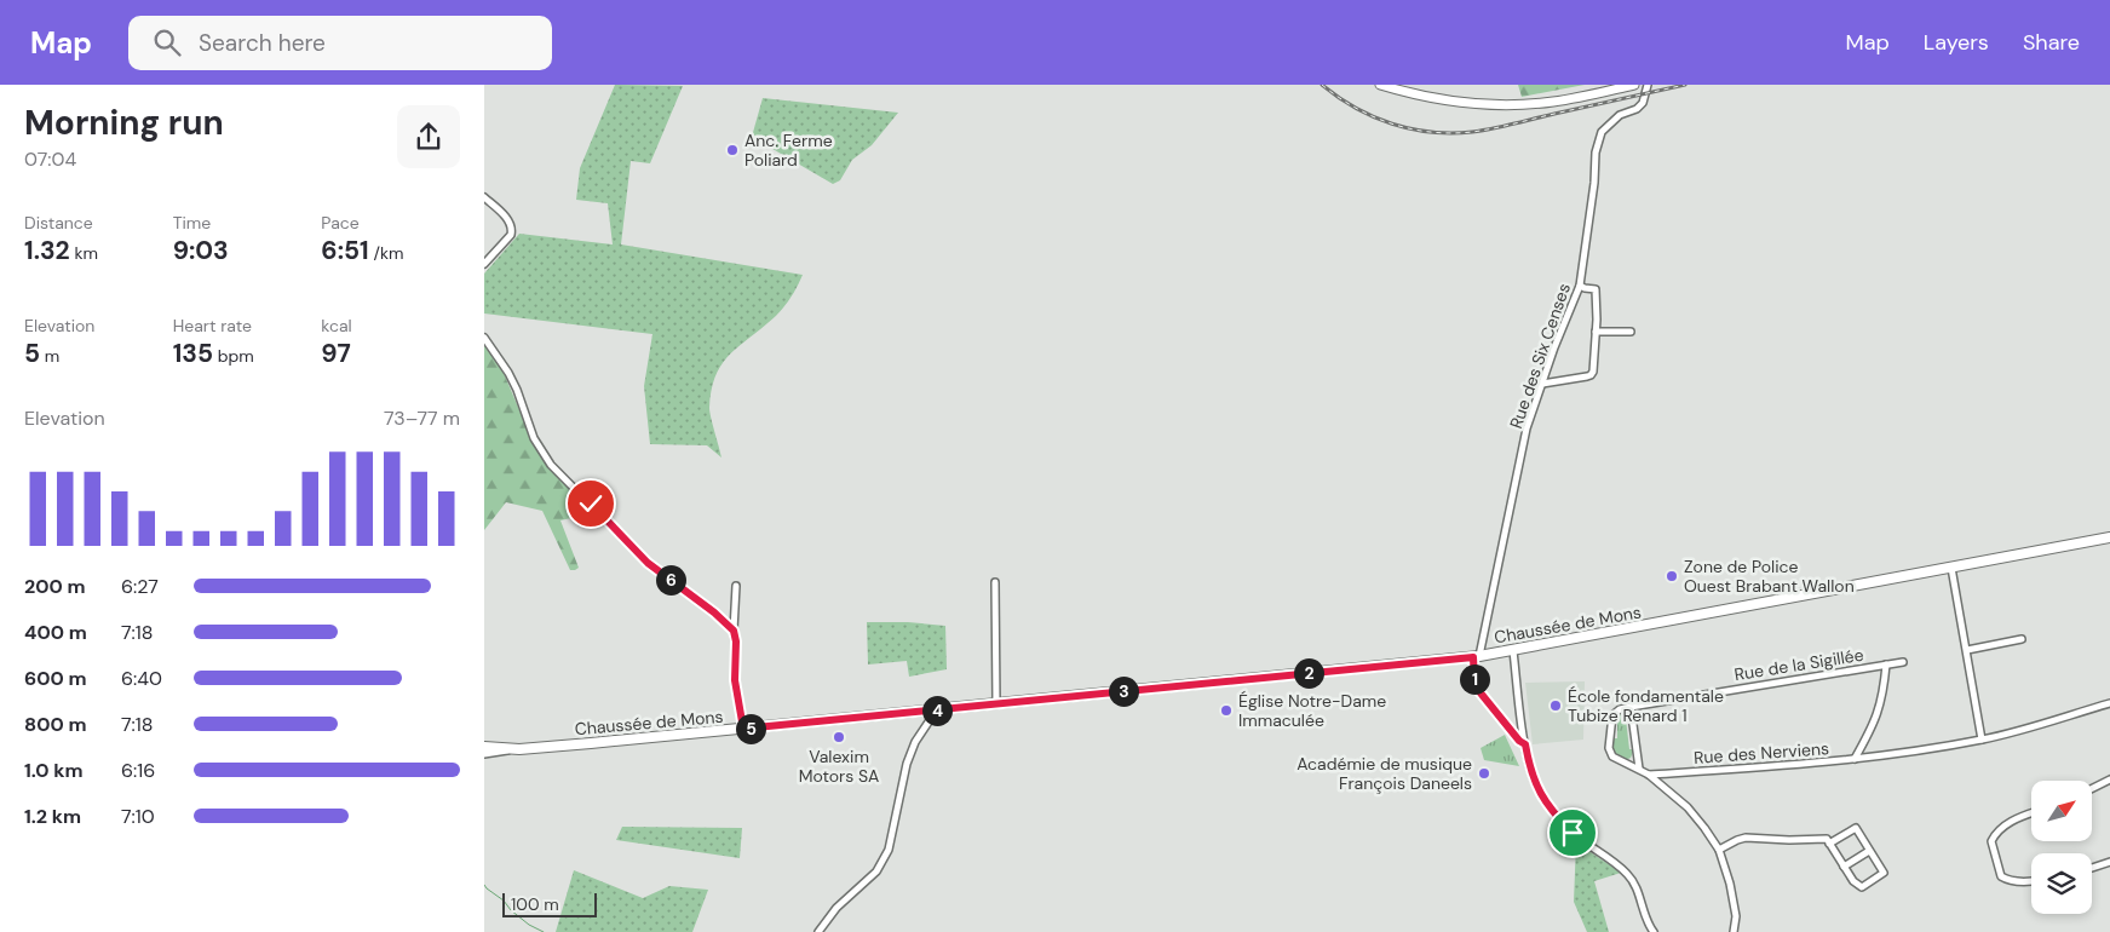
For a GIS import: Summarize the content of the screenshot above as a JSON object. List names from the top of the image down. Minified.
{"streets":{"main road":["Chaussée de Mons"],"street":["Rue des Six Censes","Rue de la Sigillée","Rue des Nerviens"]},"crossings":[["Rue des Six Censes","Chaussée de Mons"],["Rue de la Sigillée","Rue des Nerviens"]],"places":["Anc. Ferme Poliard","Zone de Police Ouest Brabant Wallon","École fondamentale Tubize Renard 1","Église Notre-Dame Immaculée","Valexim Motors SA","Académie de musique François Daneels"],"scale_bar":"100 m","north":"top right","page":{"header":"Map","search":"Search here","nav":["Map","Layers","Share"],"heading":["Morning run","07:04"],"stats":[["Distance","1.32 km"],["Time","9:03"],["Pace","6:51 /km"],["Elevation","5 m"],["Heart rate","135 bpm"],["kcal","97"]],"chart":["Elevation","73–77 m"],"list":[{"name":"200 m","note":"6:27"},{"name":"400 m","note":"7:18"},{"name":"600 m","note":"6:40"},{"name":"800 m","note":"7:18"},{"name":"1.0 km","note":"6:16"},{"name":"1.2 km","note":"7:10"}],"pins":["6","2","1","3","4","5"],"scale":"100 m"}}
